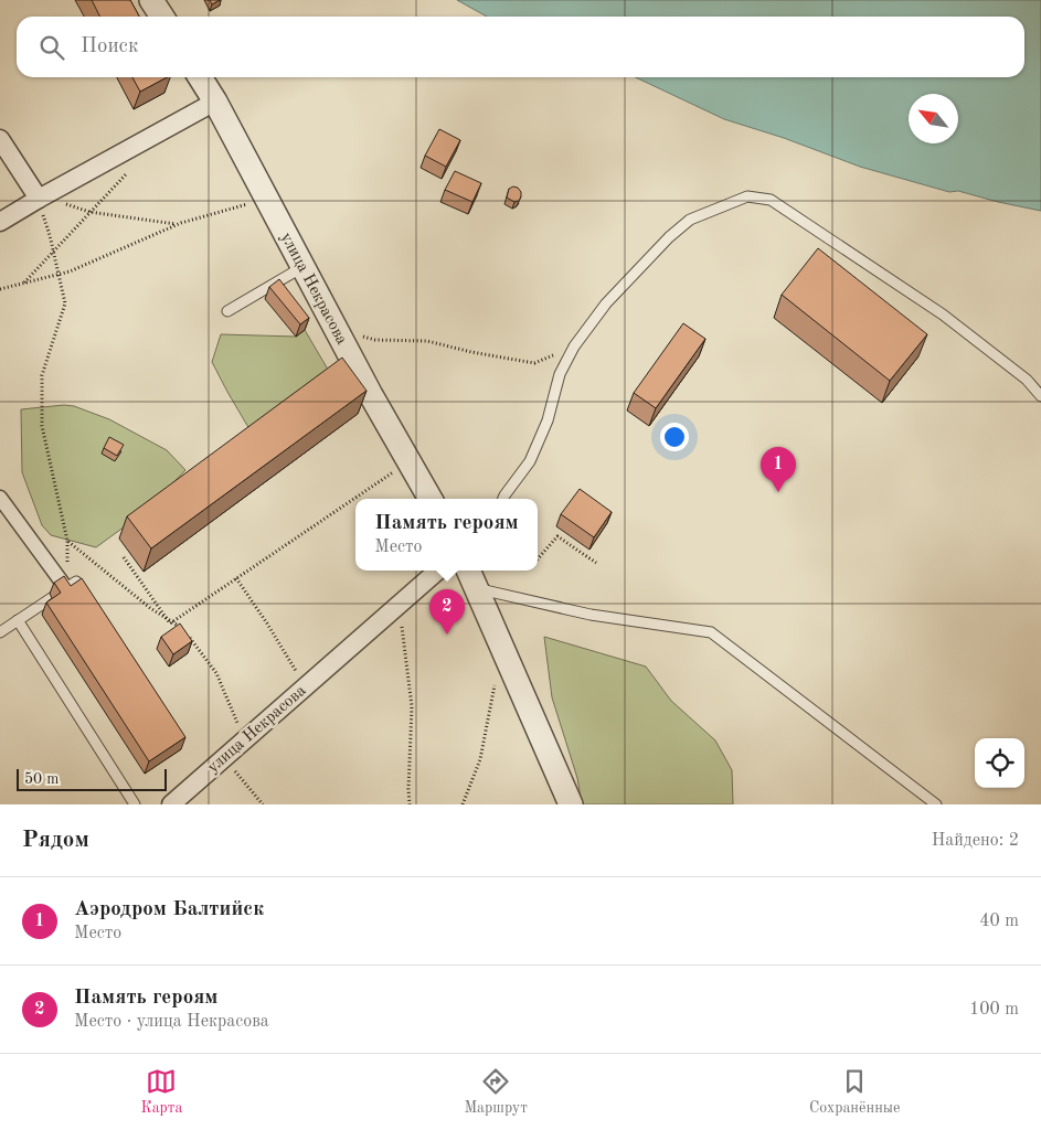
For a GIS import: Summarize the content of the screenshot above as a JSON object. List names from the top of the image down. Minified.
{"streets":{"street":["улица Некрасова"]},"scale_bar":"50 m","north":"top left","page":{"search":"Поиск","pins":["1","2"],"popup":["Память героям","Место"],"scale":"50 m","heading":["Рядом","Найдено: 2"],"list":[{"mark":"1","name":"Аэродром Балтийск","note":"Место","value":"40 m"},{"mark":"2","name":"Память героям","note":"Место · улица Некрасова","value":"100 m"}],"nav":["Карта","Маршрут","Сохранённые"]}}
